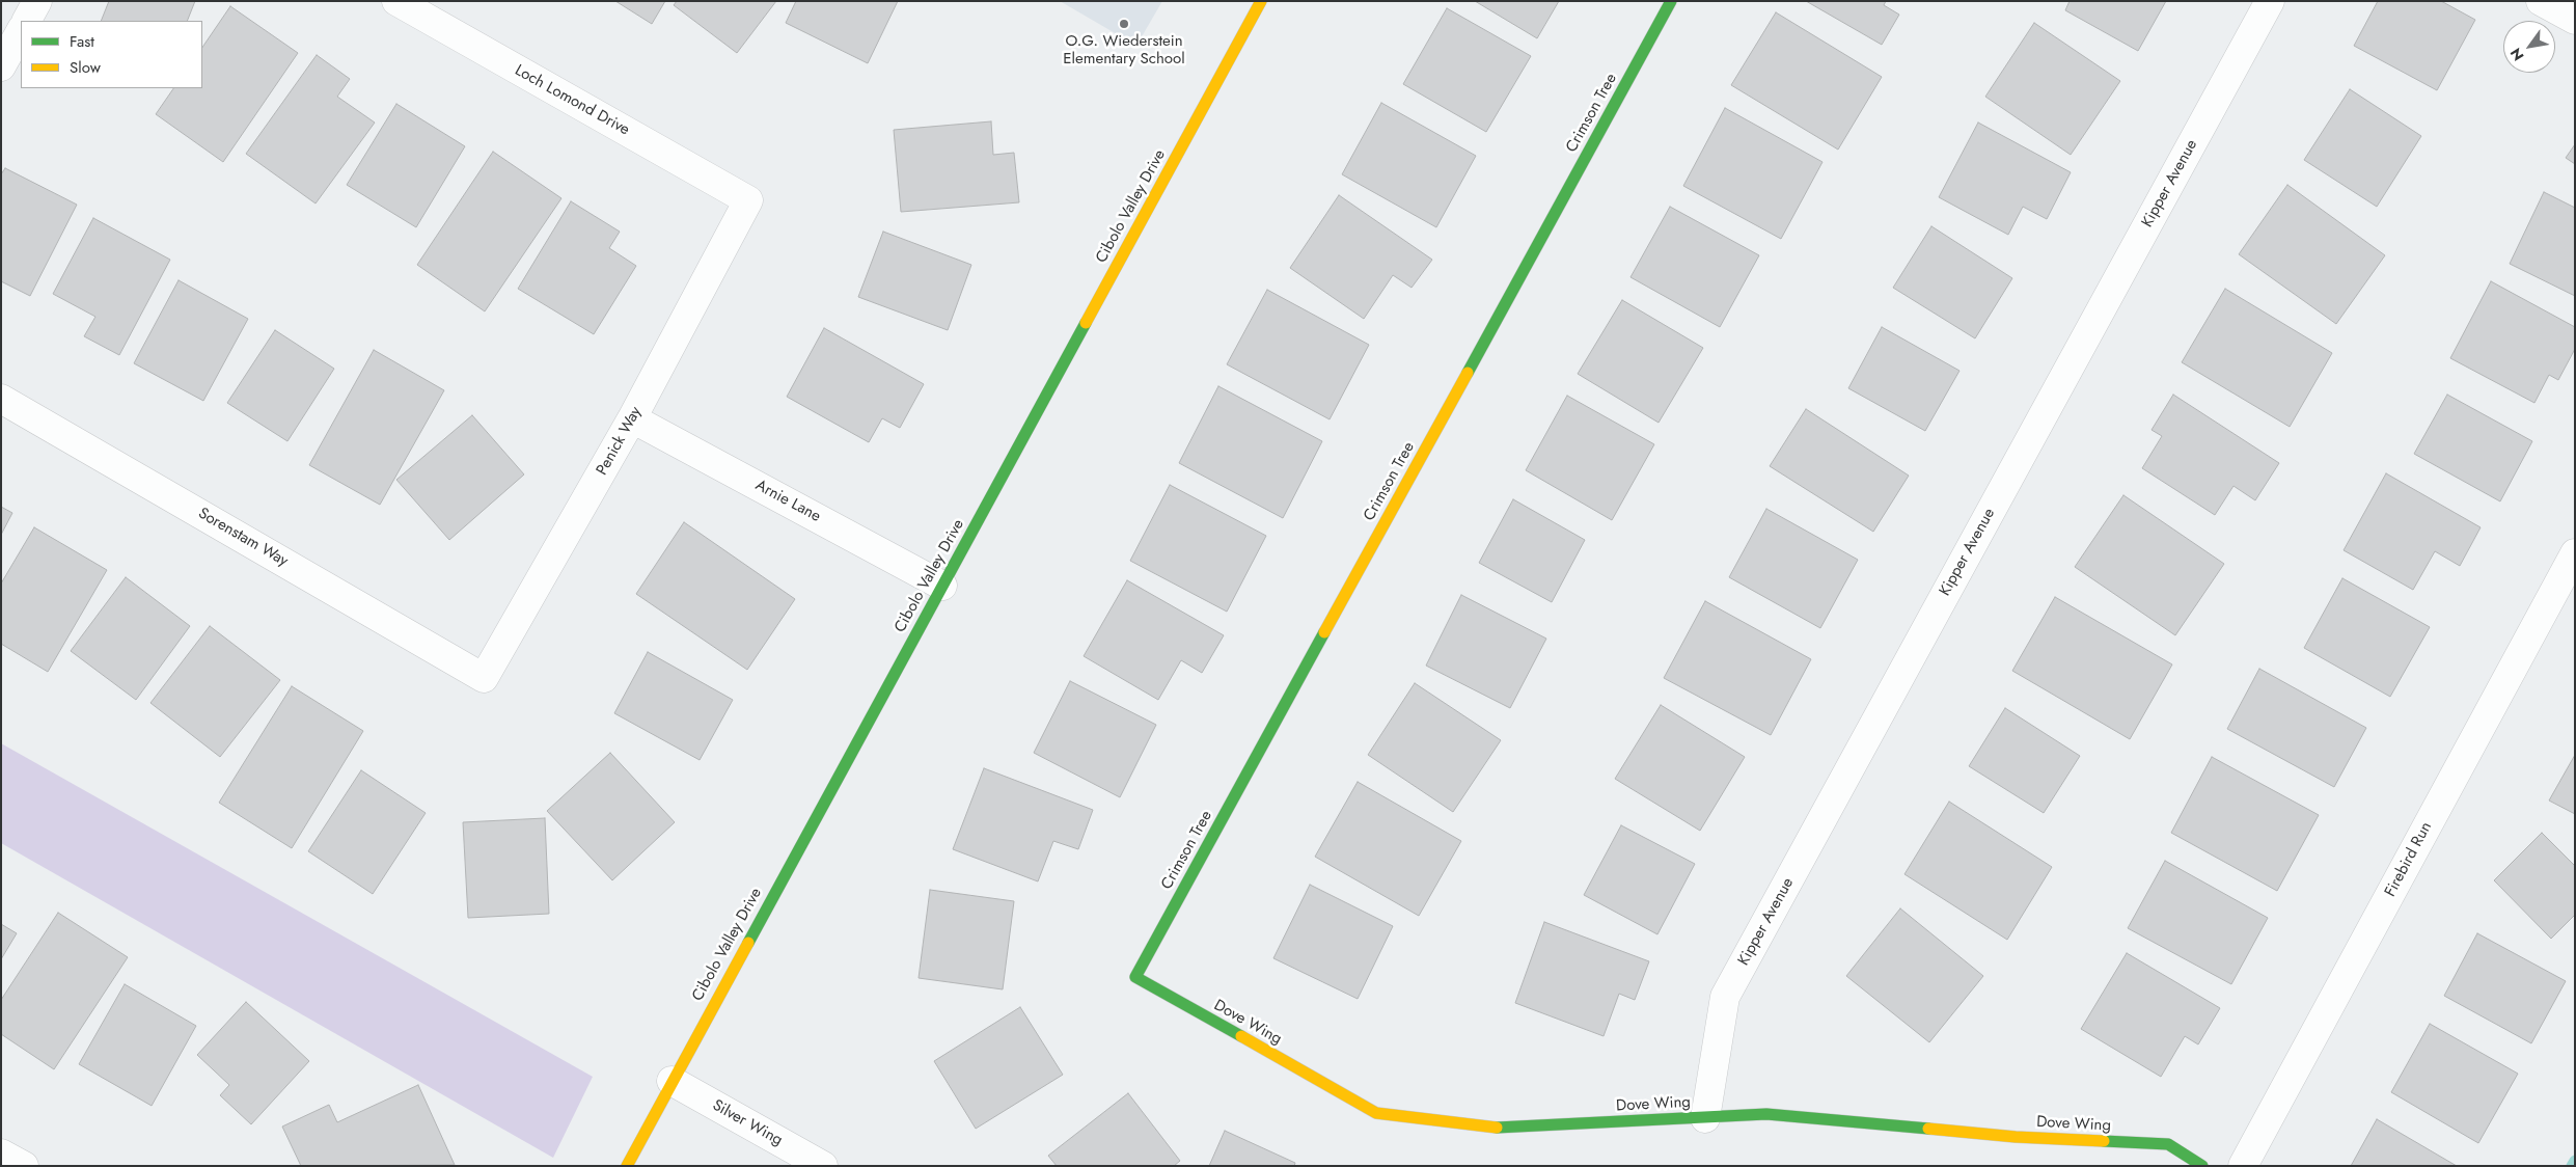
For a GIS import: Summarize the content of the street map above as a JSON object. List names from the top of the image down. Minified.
{"streets":{"street":["Loch Lomond Drive","Crimson Tree","Kipper Avenue","Cibolo Valley Drive","Penick Way","Arnie Lane","Sorenstam Way","Firebird Run","Dove Wing","Silver Wing"]},"crossings":[["Loch Lomond Drive","Penick Way"],["Crimson Tree","Dove Wing"],["Kipper Avenue","Dove Wing"],["Cibolo Valley Drive","Arnie Lane"],["Cibolo Valley Drive","Silver Wing"],["Penick Way","Arnie Lane"],["Penick Way","Sorenstam Way"]],"places":["O.G. Wiederstein Elementary School"],"legend":["Fast","Slow"],"north":"bottom left"}
